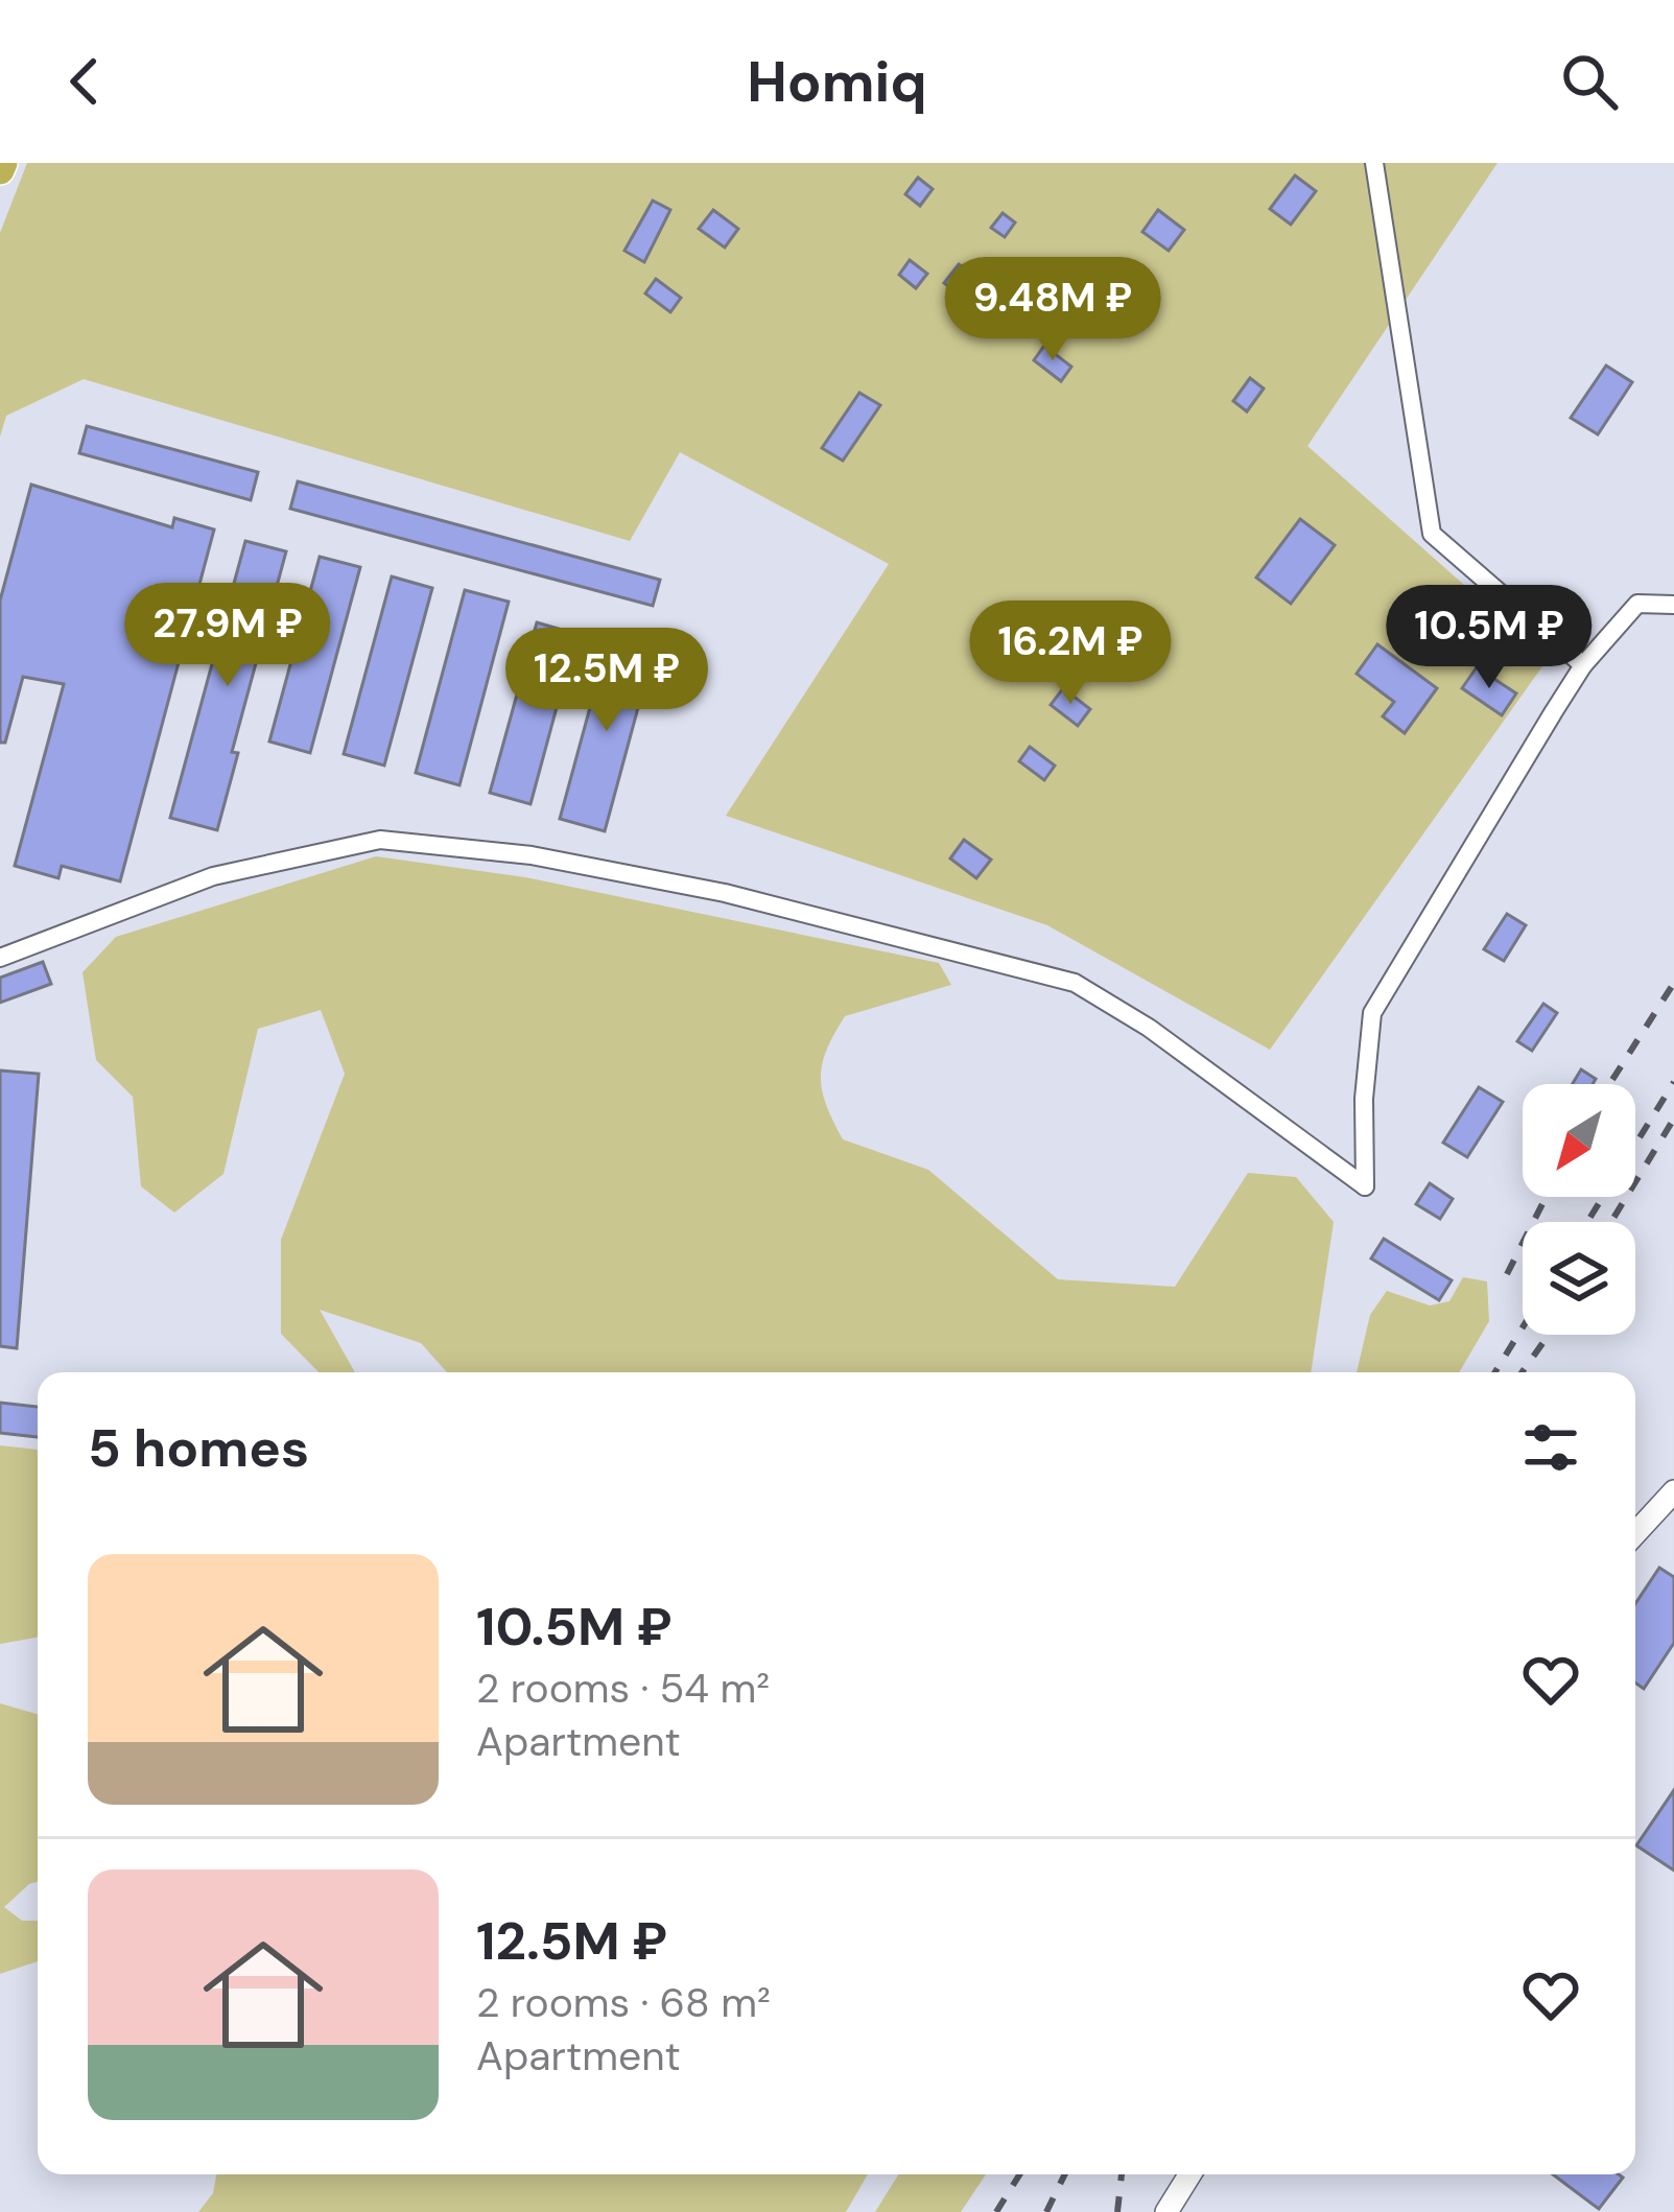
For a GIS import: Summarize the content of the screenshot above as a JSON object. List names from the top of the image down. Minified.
{"north":"bottom left","page":{"header":"Homiq","price":["9.48M ₽","27.9M ₽","10.5M ₽","16.2M ₽","12.5M ₽"],"heading":"5 homes","list":[{"name":"10.5M ₽","note":"2 rooms · 54 m² · Apartment"},{"name":"12.5M ₽","note":"2 rooms · 68 m² · Apartment"}]}}
